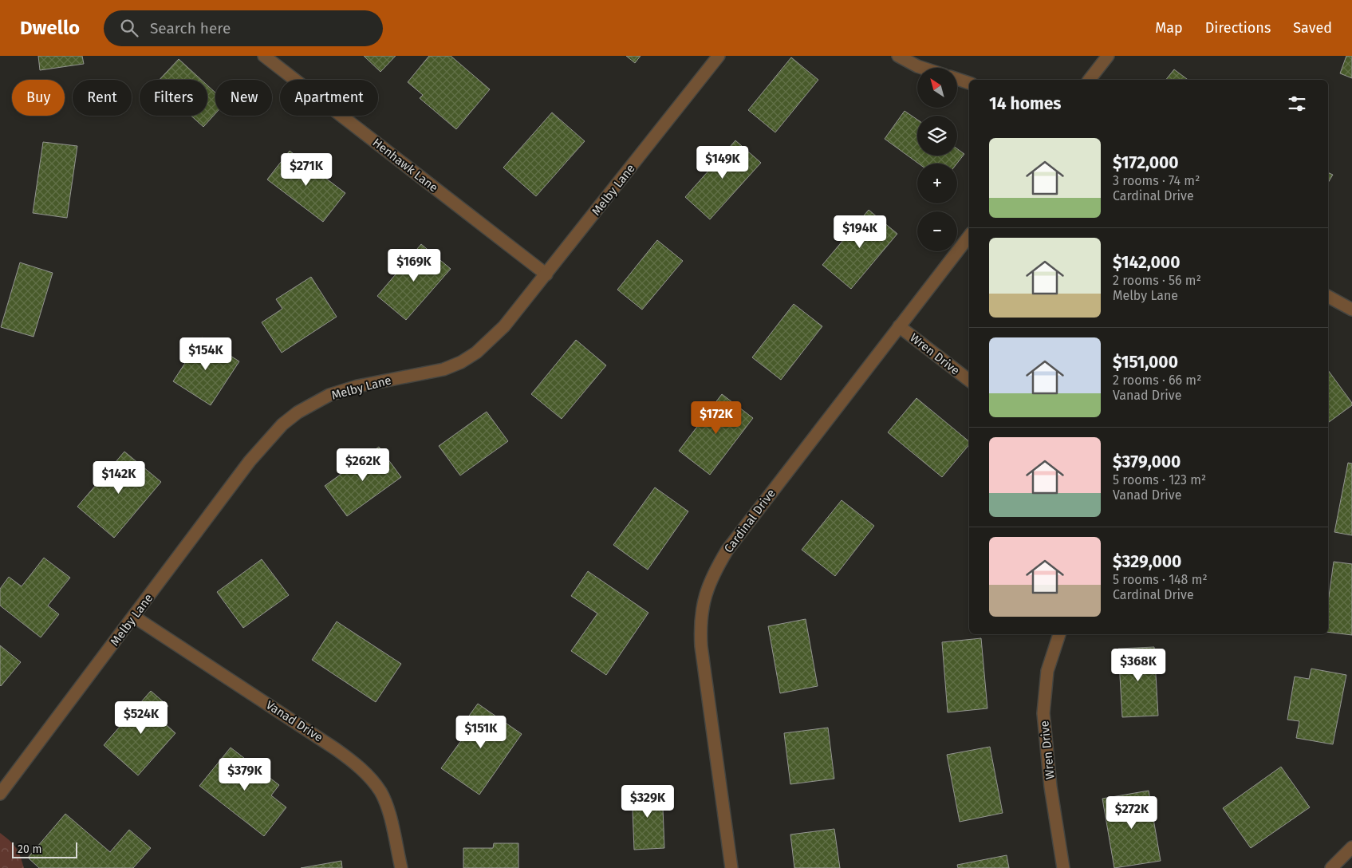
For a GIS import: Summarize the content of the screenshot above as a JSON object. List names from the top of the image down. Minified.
{"streets":{"street":["Henhawk Lane","Melby Lane","Wren Drive","Cardinal Drive","Vanad Drive"]},"crossings":[["Henhawk Lane","Melby Lane"],["Melby Lane","Vanad Drive"],["Wren Drive","Cardinal Drive"]],"scale_bar":"20 m","north":"top left","page":{"header":"Dwello","search":"Search here","nav":["Map","Directions","Saved"],"map_buttons":["+","−"],"chip":["Buy","Rent","Filters","New","Apartment"],"heading":"14 homes","list":[{"name":"$172,000","note":"3 rooms · 74 m² · Cardinal Drive"},{"name":"$142,000","note":"2 rooms · 56 m² · Melby Lane"},{"name":"$151,000","note":"2 rooms · 66 m² · Vanad Drive"},{"name":"$379,000","note":"5 rooms · 123 m² · Vanad Drive"},{"name":"$329,000","note":"5 rooms · 148 m² · Cardinal Drive"}],"price":["$149K","$271K","$194K","$169K","$154K","$172K","$262K","$142K","$368K","$524K","$151K","$379K","$329K","$272K"],"scale":"20 m"}}
